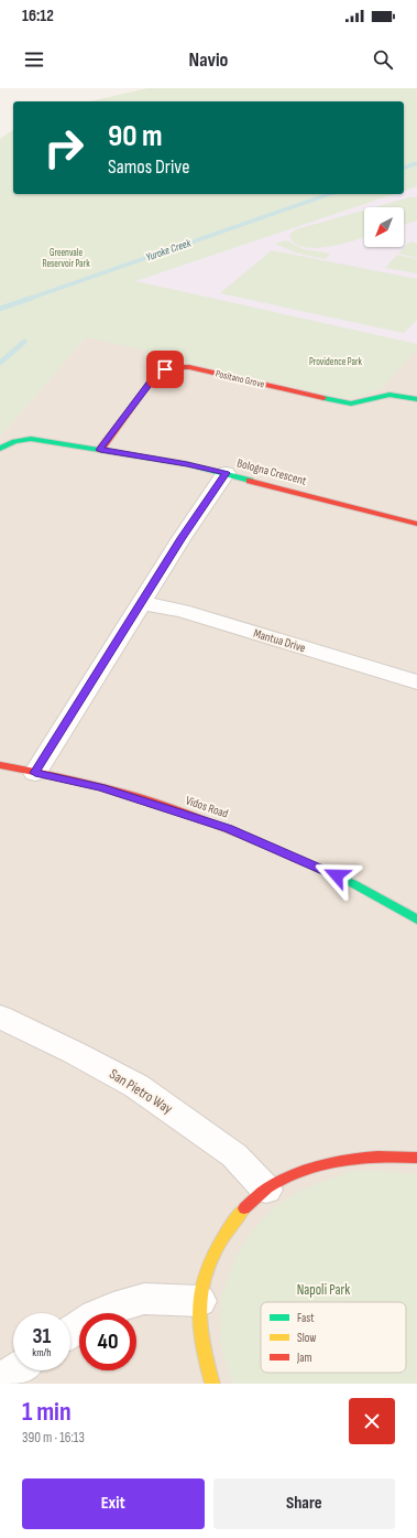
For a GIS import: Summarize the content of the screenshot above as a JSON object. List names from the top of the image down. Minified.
{"streets":{"street":["Positano Grove","Bologna Crescent","Mantua Drive","Vidos Road","San Pietro Way"]},"crossings":[["Positano Grove","Bologna Crescent"]],"water":["Yuroke Creek"],"parks":["Greenvale Reservoir Park","Providence Park","Napoli Park"],"legend":["Fast","Slow","Jam"],"north":"bottom left","page":{"status":"16:12","header":"Navio","turn":["90 m","Samos Drive"],"speed":"31 km/h","limit":"40","heading":["1 min","390 m · 16:13"],"buttons":["Exit","Share"]}}
